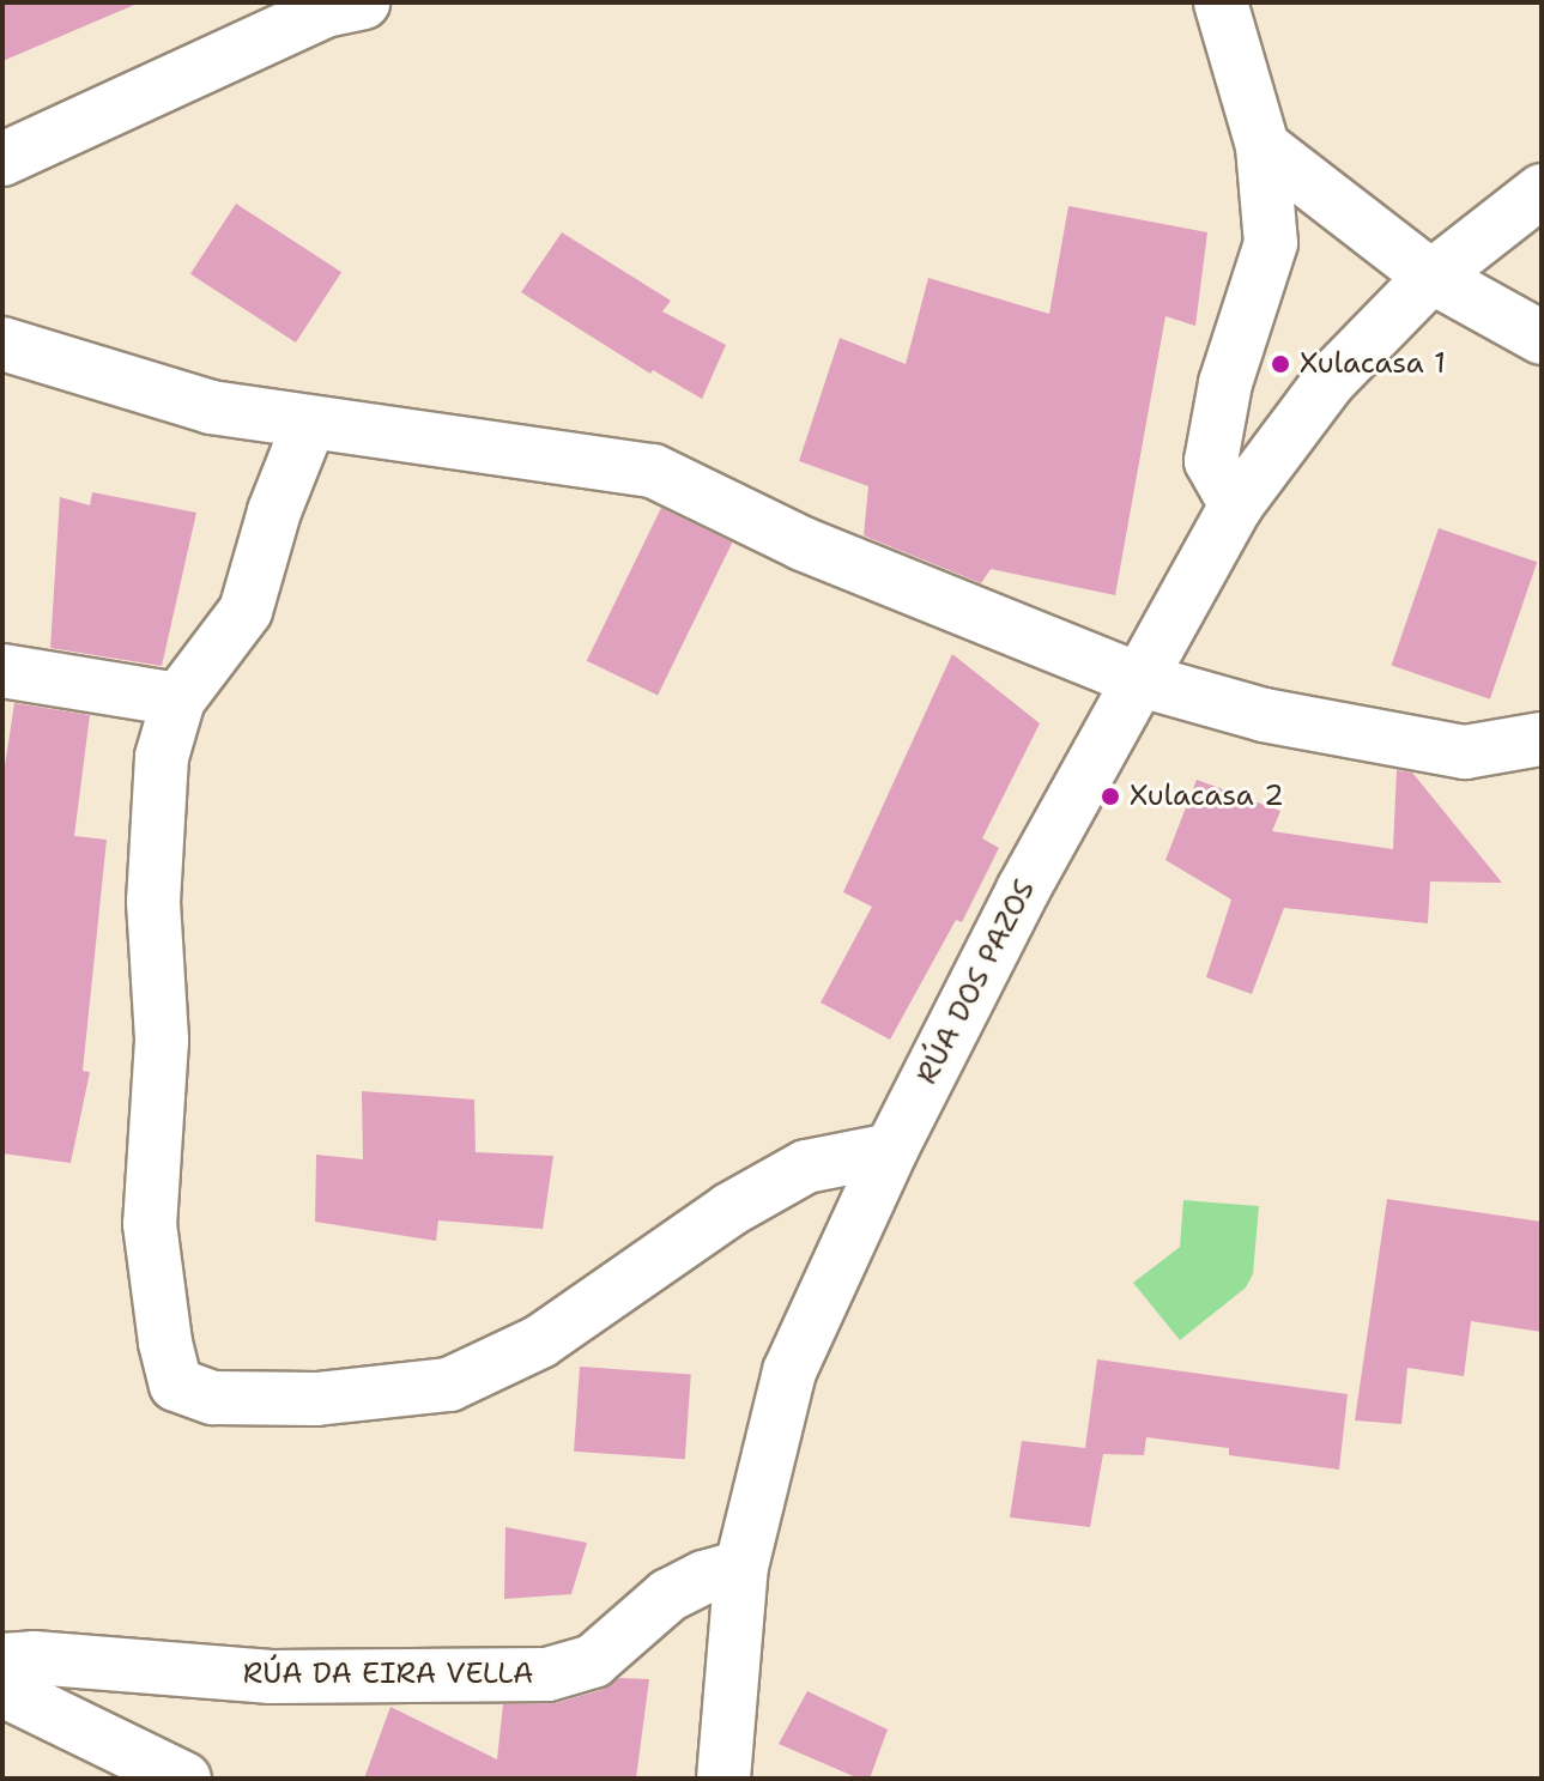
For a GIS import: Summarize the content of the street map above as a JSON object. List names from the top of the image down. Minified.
{"streets":{"street":["RÚA DOS PAZOS","RÚA DA EIRA VELLA"]},"crossings":[["RÚA DOS PAZOS","RÚA DA EIRA VELLA"]],"places":["Xulacasa 1","Xulacasa 2"]}
